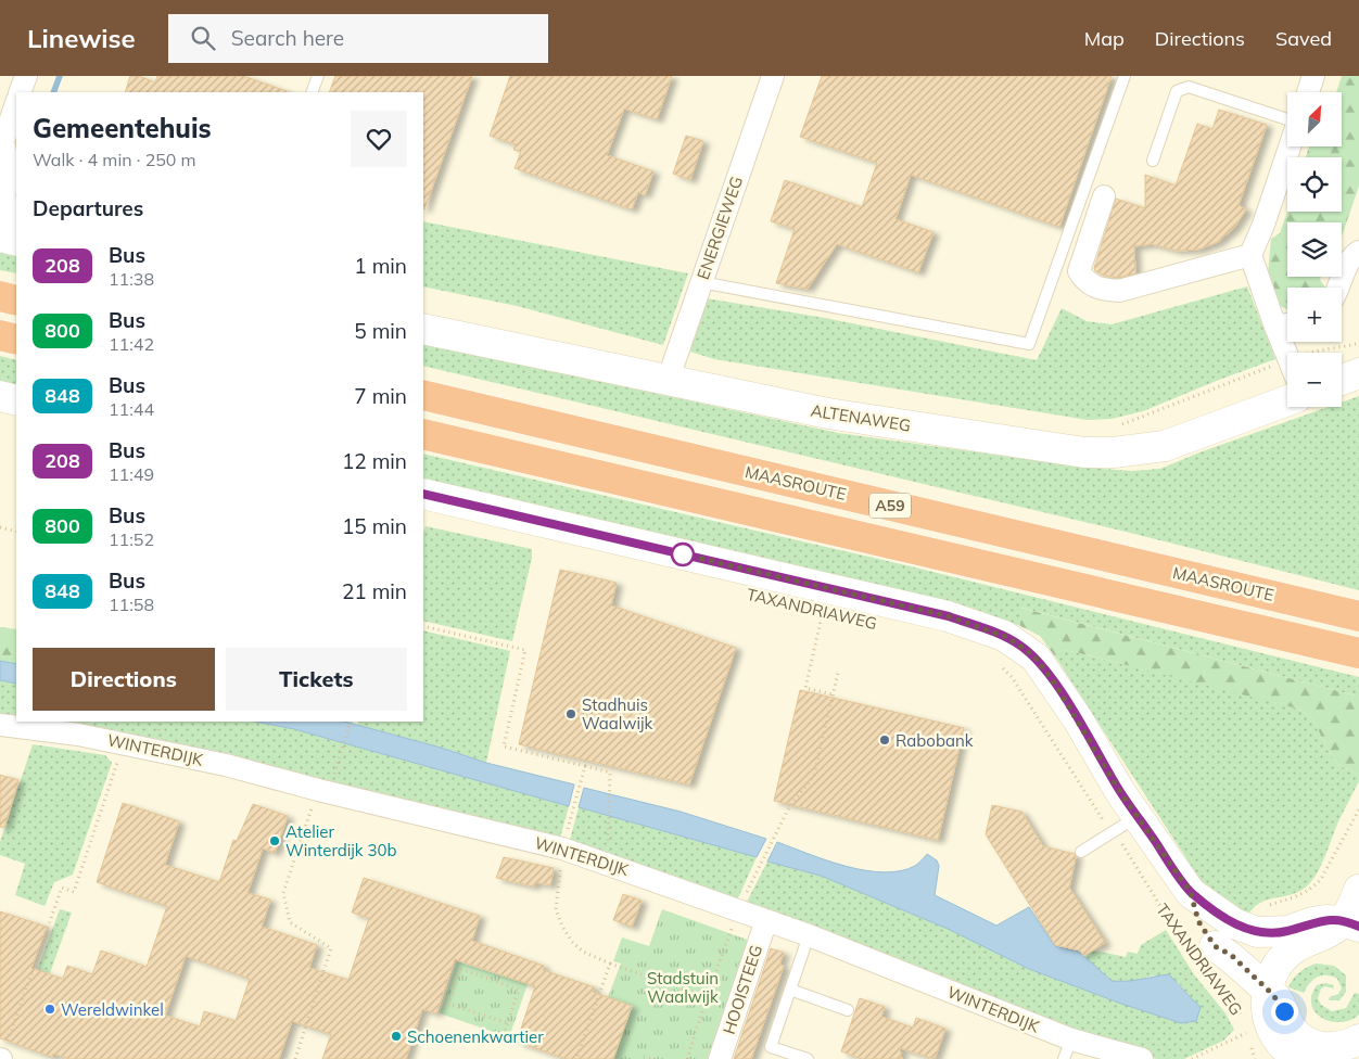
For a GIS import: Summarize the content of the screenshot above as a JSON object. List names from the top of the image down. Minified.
{"streets":{"highway":["MAASROUTE","A59"],"main road":["ALTENAWEG","TAXANDRIAWEG"],"street":["ENERGIEWEG","WINTERDIJK","HOOISTEEG"]},"crossings":[["ENERGIEWEG","ALTENAWEG"],["WINTERDIJK","HOOISTEEG"]],"parks":["Stadstuin Waalwijk"],"places":["Stadhuis Waalwijk","Rabobank","Atelier Winterdijk 30b","Wereldwinkel","Schoenenkwartier"],"lines":["bus line 208"],"north":"top right","page":{"header":"Linewise","search":"Search here","nav":["Map","Directions","Saved"],"map_buttons":["+","−"],"heading":[["Gemeentehuis","Walk · 4 min · 250 m"],"Departures"],"list":[{"mark":"208","name":"Bus","note":"11:38","value":"1 min"},{"mark":"800","name":"Bus","note":"11:42","value":"5 min"},{"mark":"848","name":"Bus","note":"11:44","value":"7 min"},{"mark":"208","name":"Bus","note":"11:49","value":"12 min"},{"mark":"800","name":"Bus","note":"11:52","value":"15 min"},{"mark":"848","name":"Bus","note":"11:58","value":"21 min"}],"buttons":["Directions","Tickets"]}}
